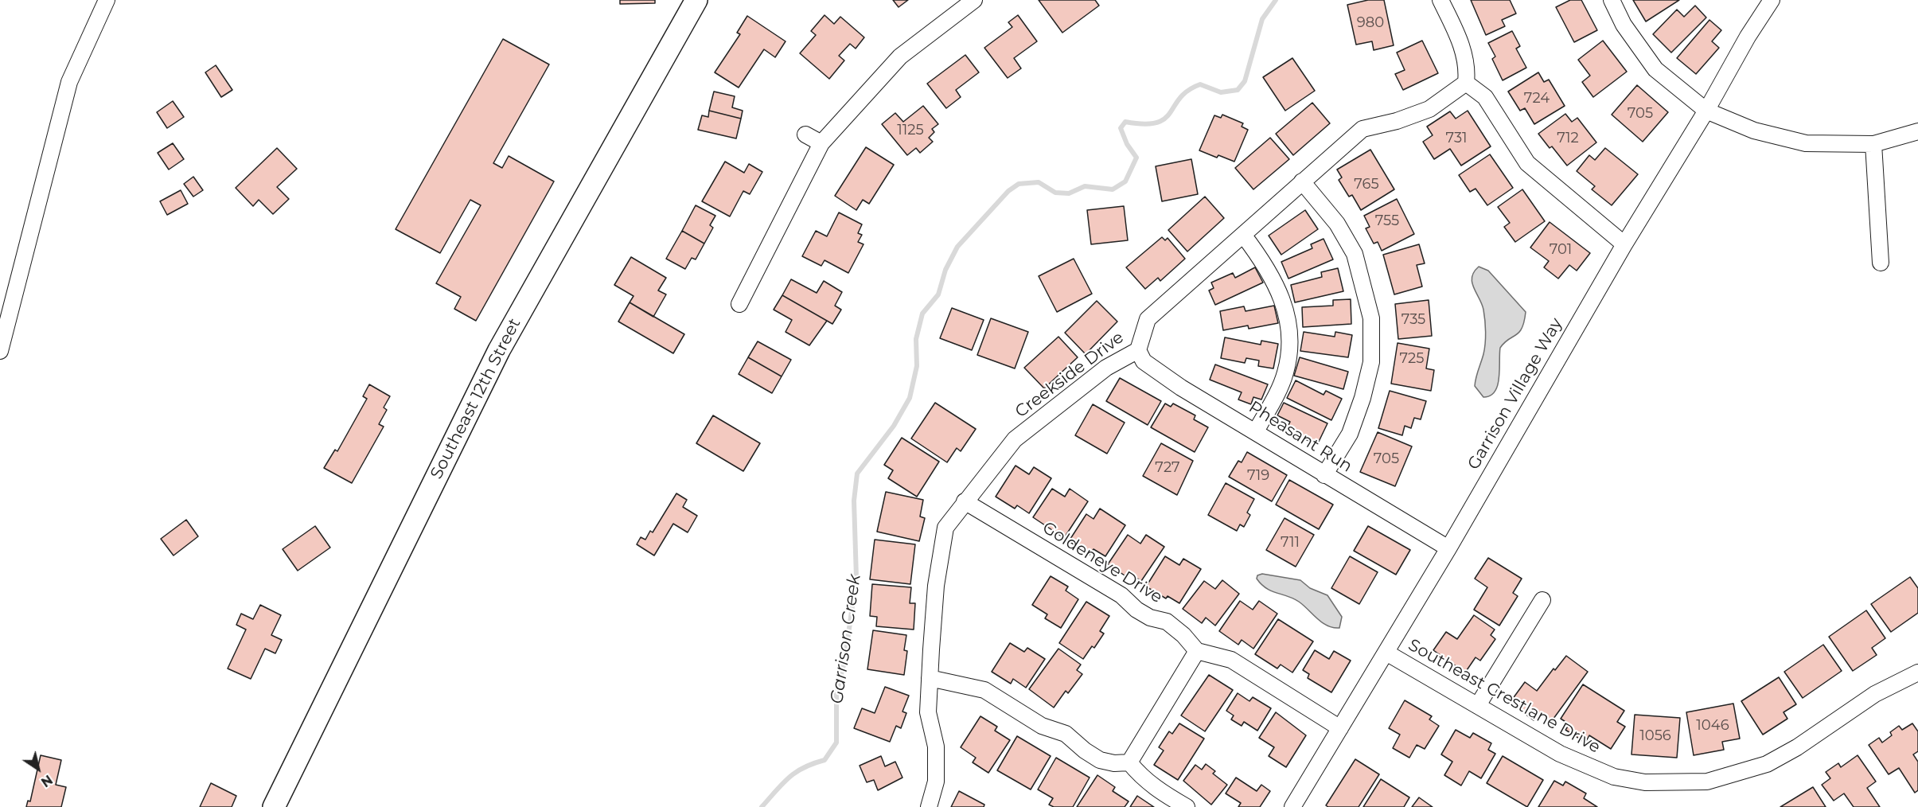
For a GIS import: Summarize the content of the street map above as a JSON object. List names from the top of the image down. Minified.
{"streets":{"main road":["Southeast 12th Street"],"street":["Creekside Drive","Garrison Village Way","Pheasant Run","Goldeneye Drive","Southeast Crestlane Drive"]},"crossings":[["Creekside Drive","Pheasant Run"],["Creekside Drive","Goldeneye Drive"],["Garrison Village Way","Pheasant Run"],["Garrison Village Way","Southeast Crestlane Drive"]],"water":["Garrison Creek"],"house_numbers":["980","724","705","1125","731","712","765","755","701","735","725","705","727","719","711","1046","1056"],"north":"bottom right"}
